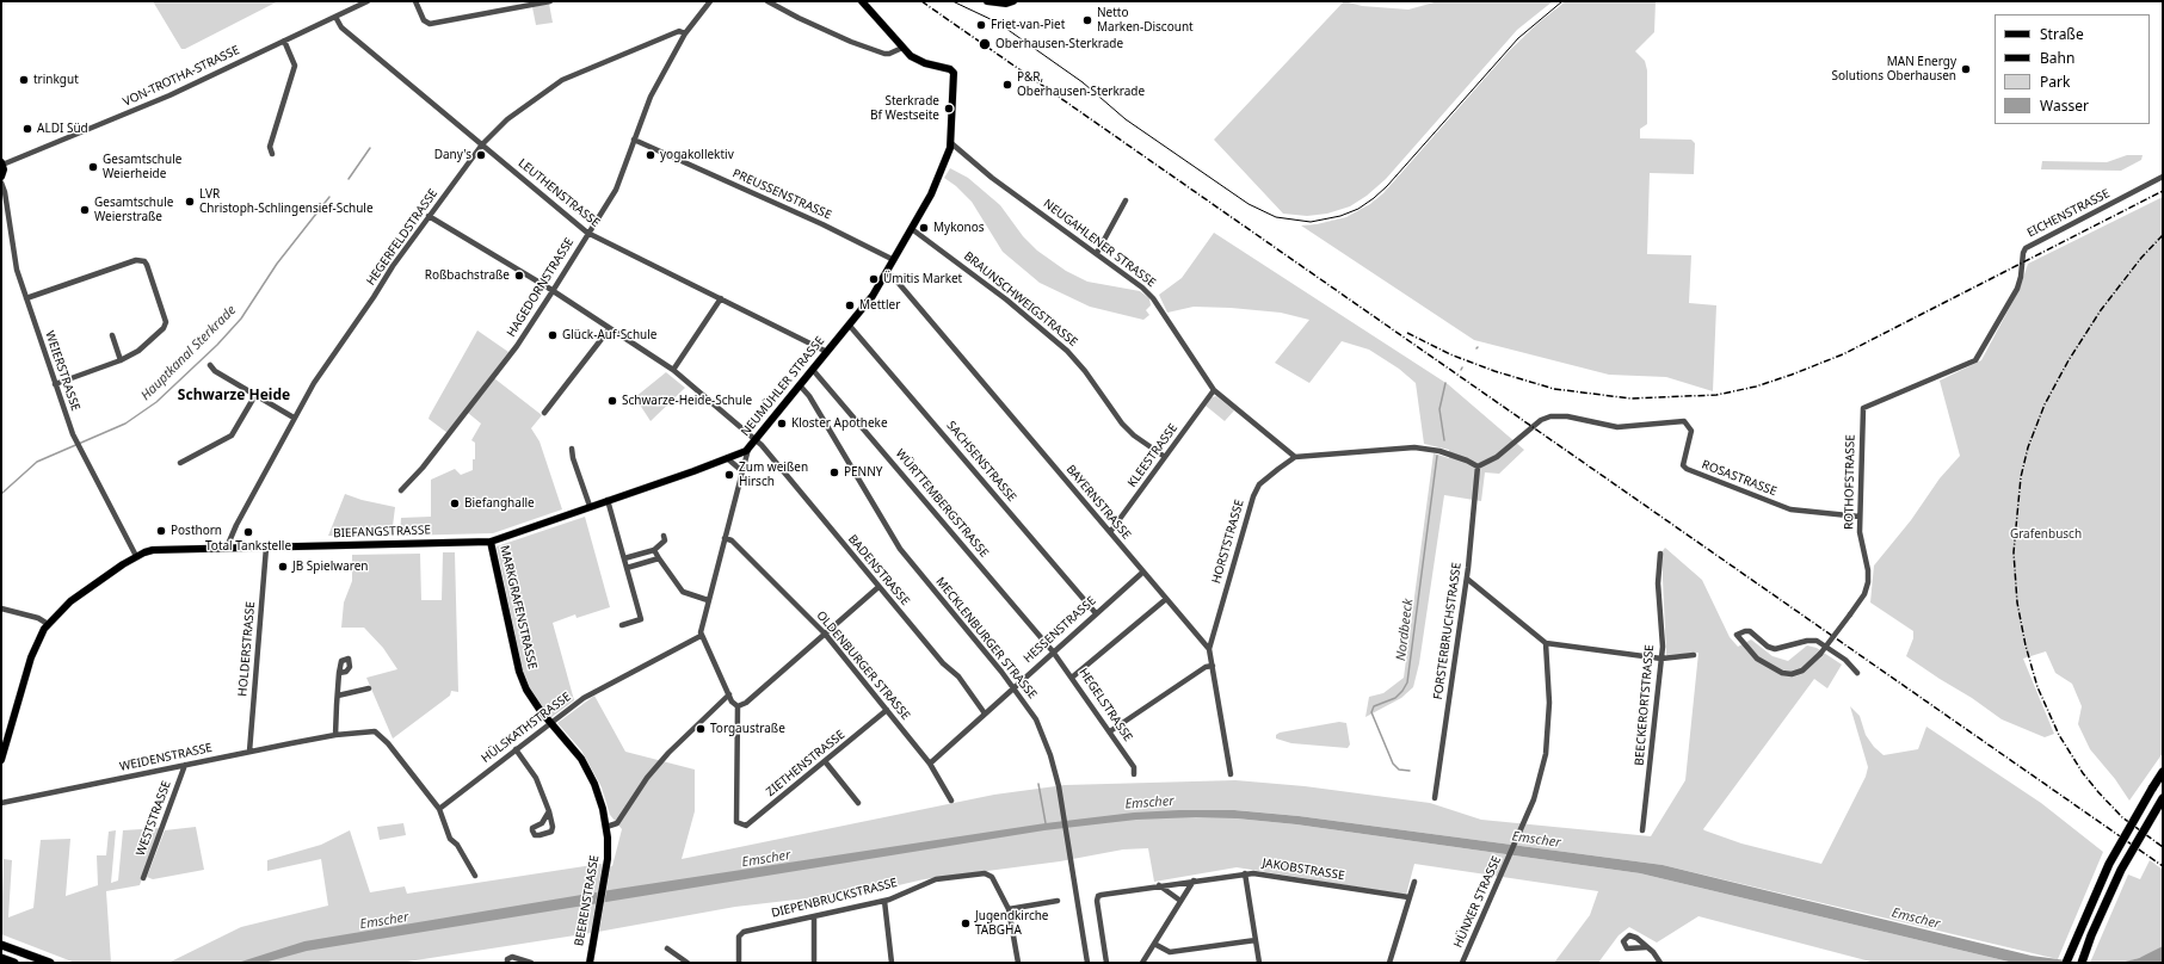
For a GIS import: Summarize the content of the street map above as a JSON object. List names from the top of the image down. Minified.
{"streets":{"main road":["NEUMÜHLER STRASSE","BIEFANGSTRASSE","MARKGRAFENSTRASSE","BEERENSTRASSE"],"street":["VON-TROTHA-STRASSE","LEUTHENSTRASSE","PREUSSENSTRASSE","EICHENSTRASSE","HEGERFELDSTRASSE","NEUGAHLENER STRASSE","HAGEDORNSTRASSE","BRAUNSCHWEIGSTRASSE","WEIERSTRASSE","KLEESTRASSE","SACHSENSTRASSE","ROSASTRASSE","ROTHOFSTRASSE","BAYERNSTRASSE","WÜRTTEMBERGSTRASSE","HORSTSTRASSE","BADENSTRASSE","HESSENSTRASSE","FORSTERBRUCHSTRASSE","MECKLENBURGER STRASSE","HOLDERSTRASSE","OLDENBURGER STRASSE","HEGELSTRASSE","BEECKERORTSTRASSE","HÜLSKATHSTRASSE","WEIDENSTRASSE","ZIETHENSTRASSE","WESTSTRASSE","JAKOBSTRASSE","DIEPENBRUCKSTRASSE","HÜNXER STRASSE"]},"crossings":[["VON-TROTHA-STRASSE","LEUTHENSTRASSE"],["LEUTHENSTRASSE","HEGERFELDSTRASSE"],["LEUTHENSTRASSE","HAGEDORNSTRASSE"],["LEUTHENSTRASSE","NEUMÜHLER STRASSE"],["PREUSSENSTRASSE","HAGEDORNSTRASSE"],["PREUSSENSTRASSE","NEUMÜHLER STRASSE"],["EICHENSTRASSE","ROTHOFSTRASSE"],["HEGERFELDSTRASSE","HAGEDORNSTRASSE"],["HEGERFELDSTRASSE","BIEFANGSTRASSE"],["NEUGAHLENER STRASSE","NEUMÜHLER STRASSE"],["NEUGAHLENER STRASSE","KLEESTRASSE"],["NEUGAHLENER STRASSE","HORSTSTRASSE"],["BRAUNSCHWEIGSTRASSE","NEUMÜHLER STRASSE"],["BRAUNSCHWEIGSTRASSE","KLEESTRASSE"],["WEIERSTRASSE","BIEFANGSTRASSE"],["NEUMÜHLER STRASSE","SACHSENSTRASSE"],["NEUMÜHLER STRASSE","BAYERNSTRASSE"],["NEUMÜHLER STRASSE","WÜRTTEMBERGSTRASSE"],["NEUMÜHLER STRASSE","BIEFANGSTRASSE"],["NEUMÜHLER STRASSE","BADENSTRASSE"],["NEUMÜHLER STRASSE","MECKLENBURGER STRASSE"],["NEUMÜHLER STRASSE","OLDENBURGER STRASSE"],["NEUMÜHLER STRASSE","HÜLSKATHSTRASSE"],["KLEESTRASSE","BAYERNSTRASSE"],["SACHSENSTRASSE","HESSENSTRASSE"],["ROSASTRASSE","ROTHOFSTRASSE"],["ROSASTRASSE","FORSTERBRUCHSTRASSE"],["BAYERNSTRASSE","HORSTSTRASSE"],["BAYERNSTRASSE","HESSENSTRASSE"],["WÜRTTEMBERGSTRASSE","HESSENSTRASSE"],["WÜRTTEMBERGSTRASSE","HEGELSTRASSE"],["BIEFANGSTRASSE","MARKGRAFENSTRASSE"],["BIEFANGSTRASSE","HOLDERSTRASSE"],["BADENSTRASSE","HESSENSTRASSE"],["MARKGRAFENSTRASSE","HÜLSKATHSTRASSE"],["MARKGRAFENSTRASSE","BEERENSTRASSE"],["HESSENSTRASSE","MECKLENBURGER STRASSE"],["HESSENSTRASSE","OLDENBURGER STRASSE"],["HESSENSTRASSE","HEGELSTRASSE"],["HOLDERSTRASSE","WEIDENSTRASSE"],["OLDENBURGER STRASSE","ZIETHENSTRASSE"],["HÜLSKATHSTRASSE","WEIDENSTRASSE"],["WEIDENSTRASSE","WESTSTRASSE"]],"districts":["Schwarze Heide"],"water":["Hauptkanal Sterkrade","Nordbeeck","Emscher"],"parks":["Grafenbusch"],"places":["Netto Marken-Discount","Friet-van-Piet","Oberhausen-Sterkrade","MAN Energy Solutions Oberhausen","trinkgut","P&R, Oberhausen-Sterkrade","Sterkrade Bf Westseite","ALDI Süd","Dany's","yogakollektiv","Gesamtschule Weierheide","LVR Christoph-Schlingensief-Schule","Gesamtschule Weierstraße","Mykonos","Roßbachstraße","Ümitis Market","Mettler","Glück-Auf-Schule","Schwarze-Heide-Schule","Kloster Apotheke","PENNY","Zum weißen Hirsch","Biefanghalle","Posthorn","Total Tankstelle","JB Spielwaren","Torgaustraße","Jugendkirche TABGHA"],"legend":["Straße","Bahn","Park","Wasser"]}
